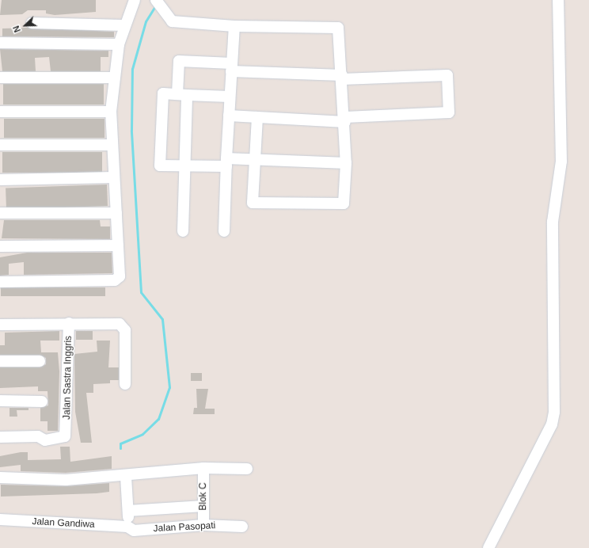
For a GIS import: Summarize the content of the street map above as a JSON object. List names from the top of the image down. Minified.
{"streets":{"street":["Jalan Sastra Inggris","Blok C","Jalan Gandiwa","Jalan Pasopati"]},"crossings":[["Blok C","Jalan Pasopati"],["Jalan Gandiwa","Jalan Pasopati"]],"north":"bottom left"}
